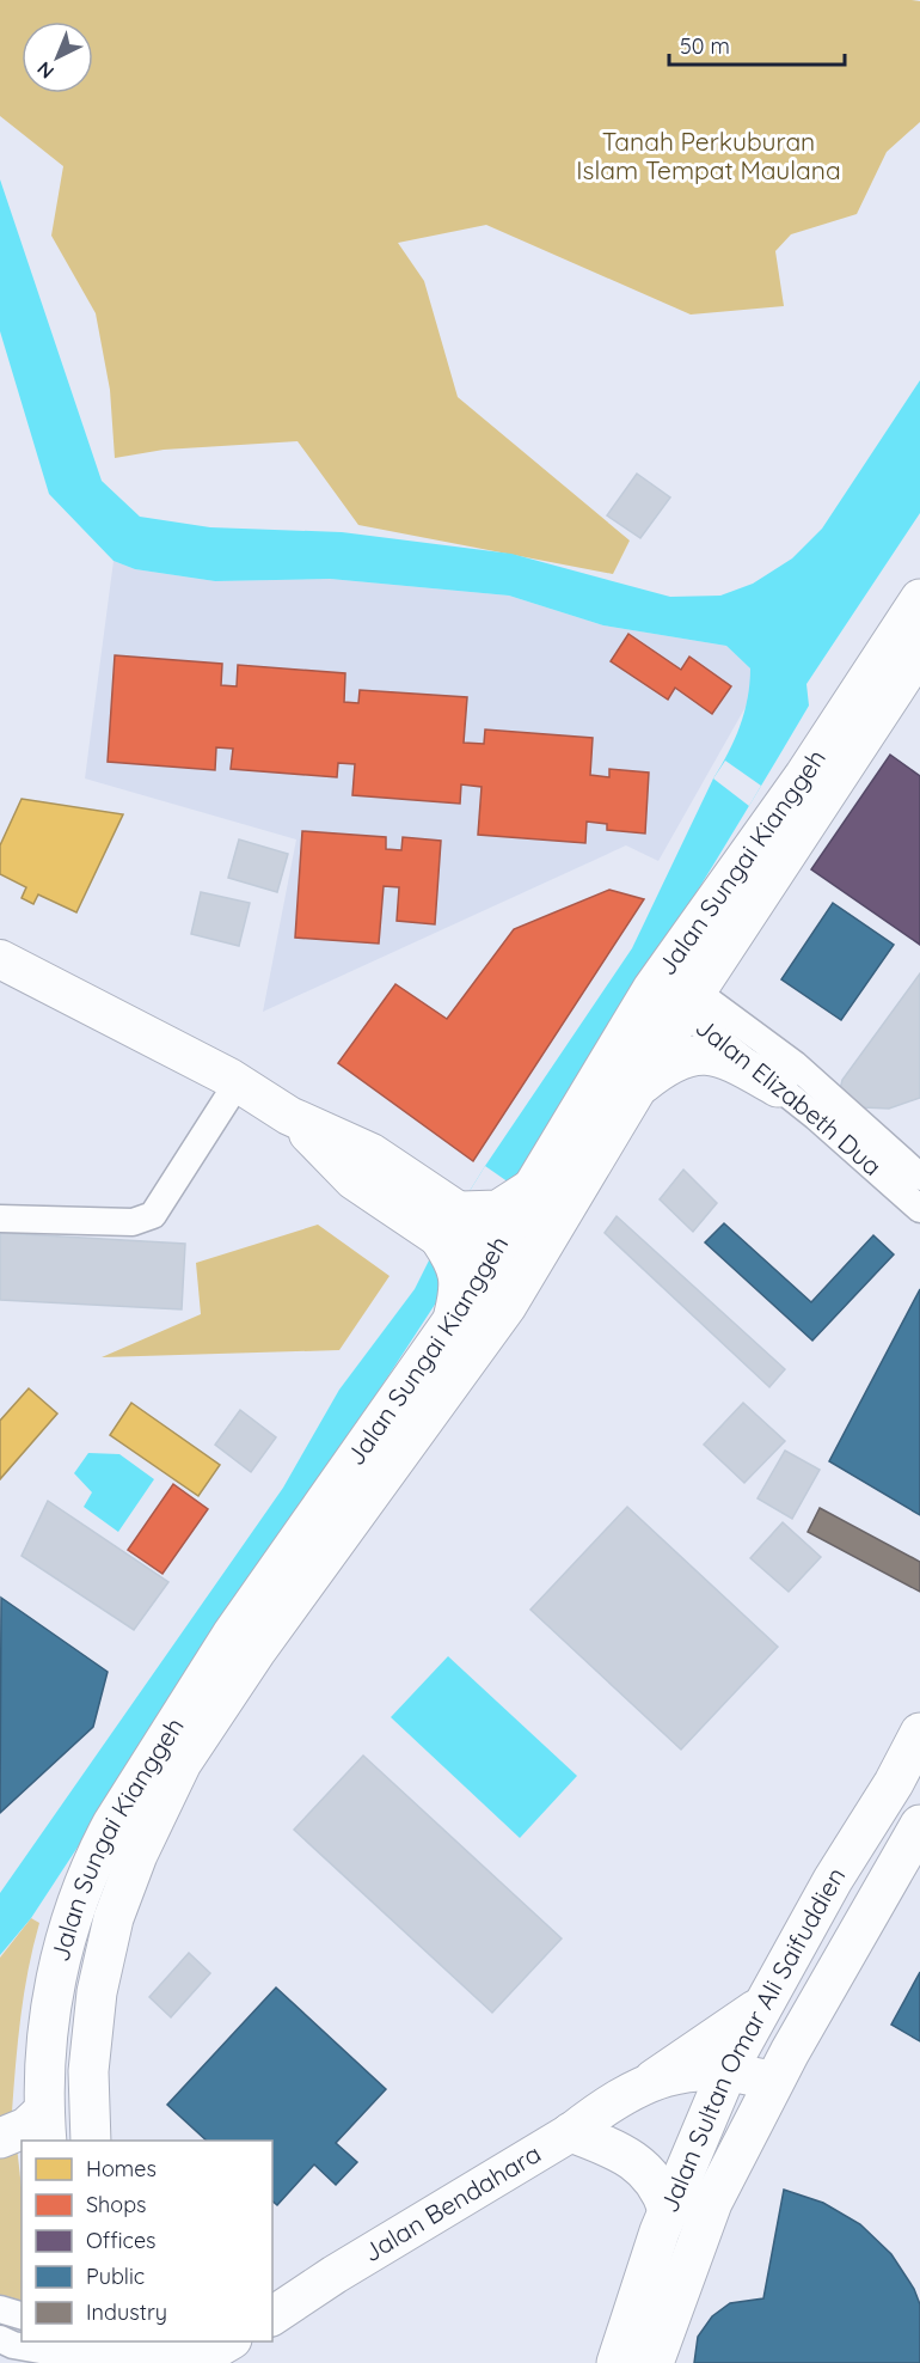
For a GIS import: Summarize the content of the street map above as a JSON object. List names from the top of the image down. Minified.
{"streets":{"main road":["Jalan Sungai Kianggeh","Jalan Sultan Omar Ali Saifuddien","Jalan Bendahara"],"street":["Jalan Elizabeth Dua"]},"crossings":[["Jalan Sungai Kianggeh","Jalan Elizabeth Dua"],["Jalan Sultan Omar Ali Saifuddien","Jalan Bendahara"]],"parks":["Tanah Perkuburan Islam Tempat Maulana"],"legend":["Homes","Shops","Offices","Public","Industry"],"scale_bar":"50 m","north":"bottom left"}
